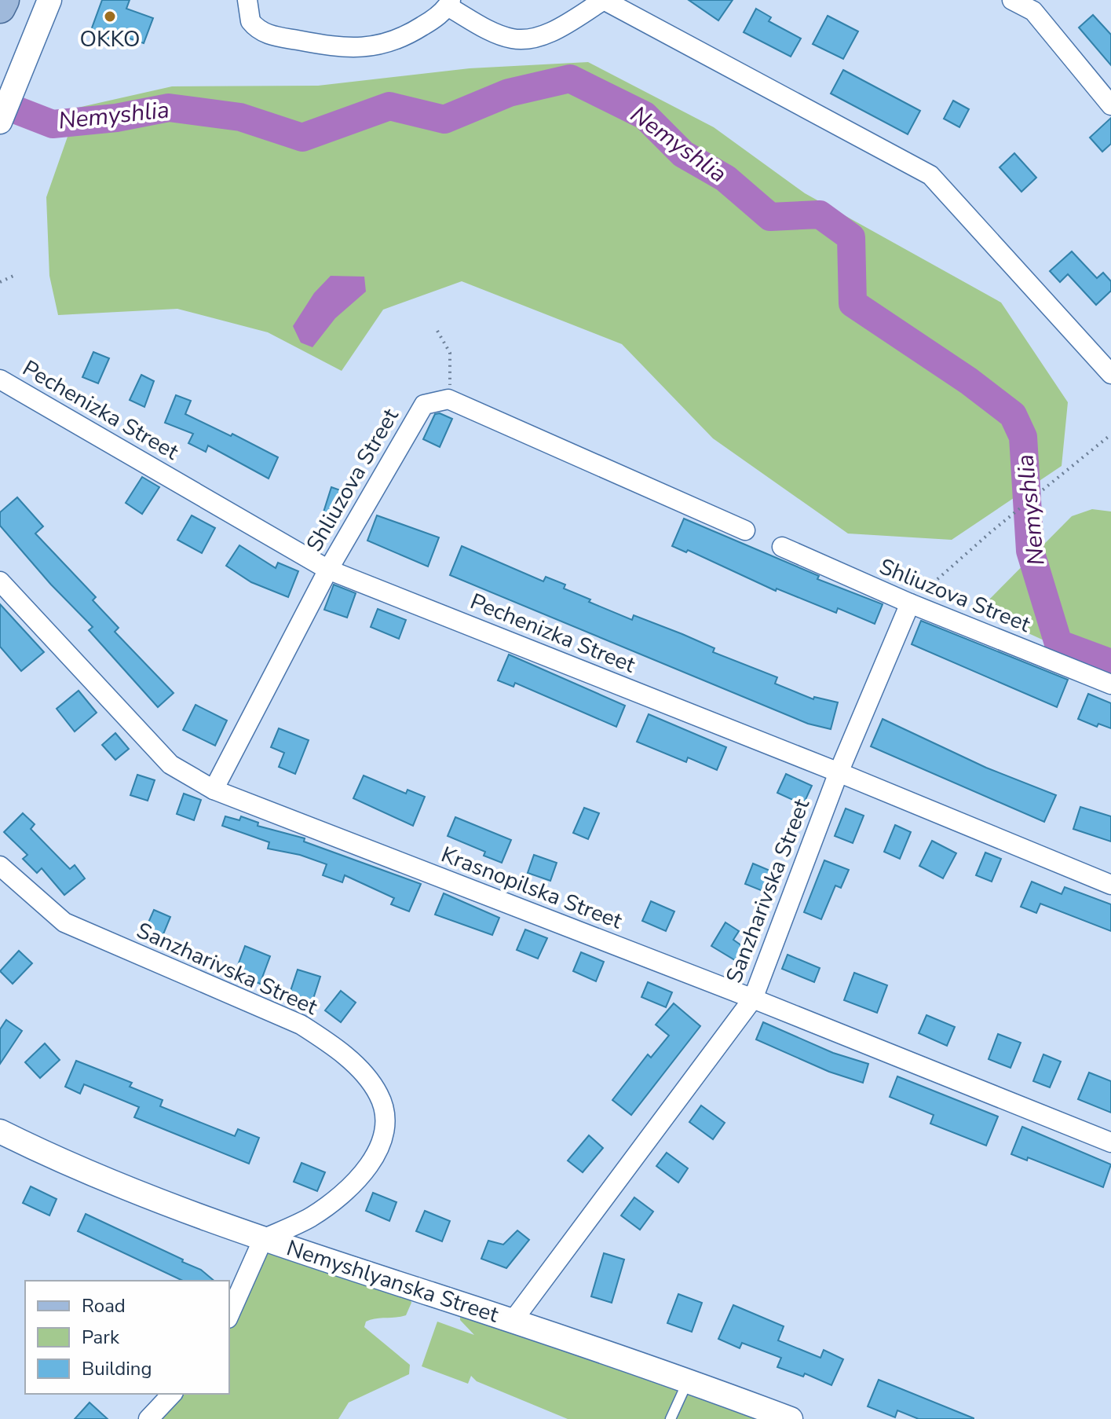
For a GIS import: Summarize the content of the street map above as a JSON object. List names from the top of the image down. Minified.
{"streets":{"street":["Pechenizka Street","Shliuzova Street","Krasnopilska Street","Sanzharivska Street","Nemyshlyanska Street"]},"crossings":[["Pechenizka Street","Shliuzova Street"],["Pechenizka Street","Sanzharivska Street"],["Shliuzova Street","Krasnopilska Street"],["Shliuzova Street","Sanzharivska Street"],["Krasnopilska Street","Sanzharivska Street"],["Sanzharivska Street","Nemyshlyanska Street"]],"water":["Nemyshlia"],"places":["OKKO"],"legend":["Road","Park","Building"]}
